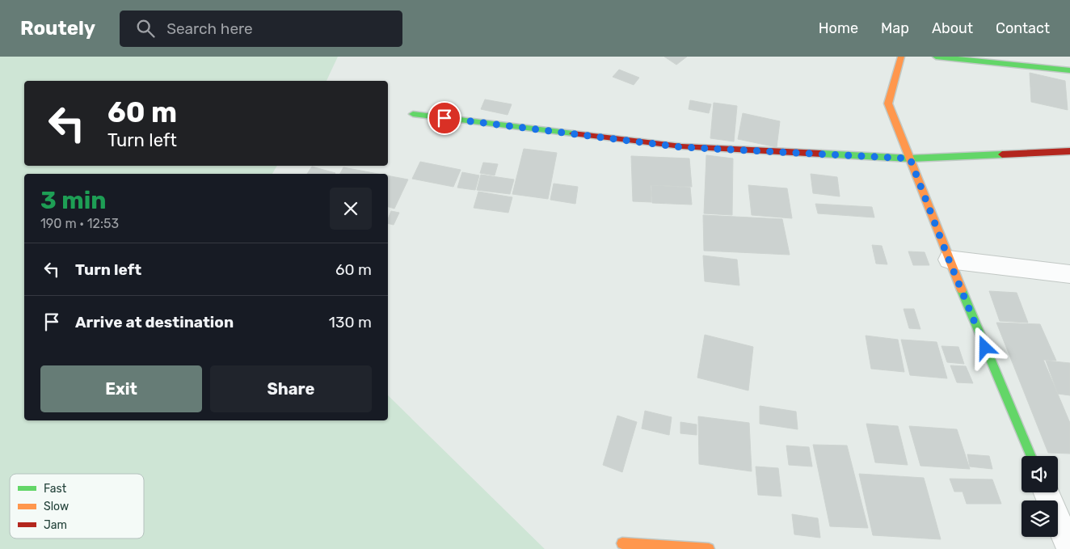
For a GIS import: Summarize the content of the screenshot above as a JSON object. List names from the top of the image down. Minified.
{"legend":["Fast","Slow","Jam"],"page":{"header":"Routely","search":"Search here","nav":["Home","Map","About","Contact"],"turn":["60 m","Turn left"],"heading":["3 min","190 m · 12:53"],"list":[{"name":"Turn left","value":"60 m"},{"name":"Arrive at destination","value":"130 m"}],"buttons":["Exit","Share"]}}
